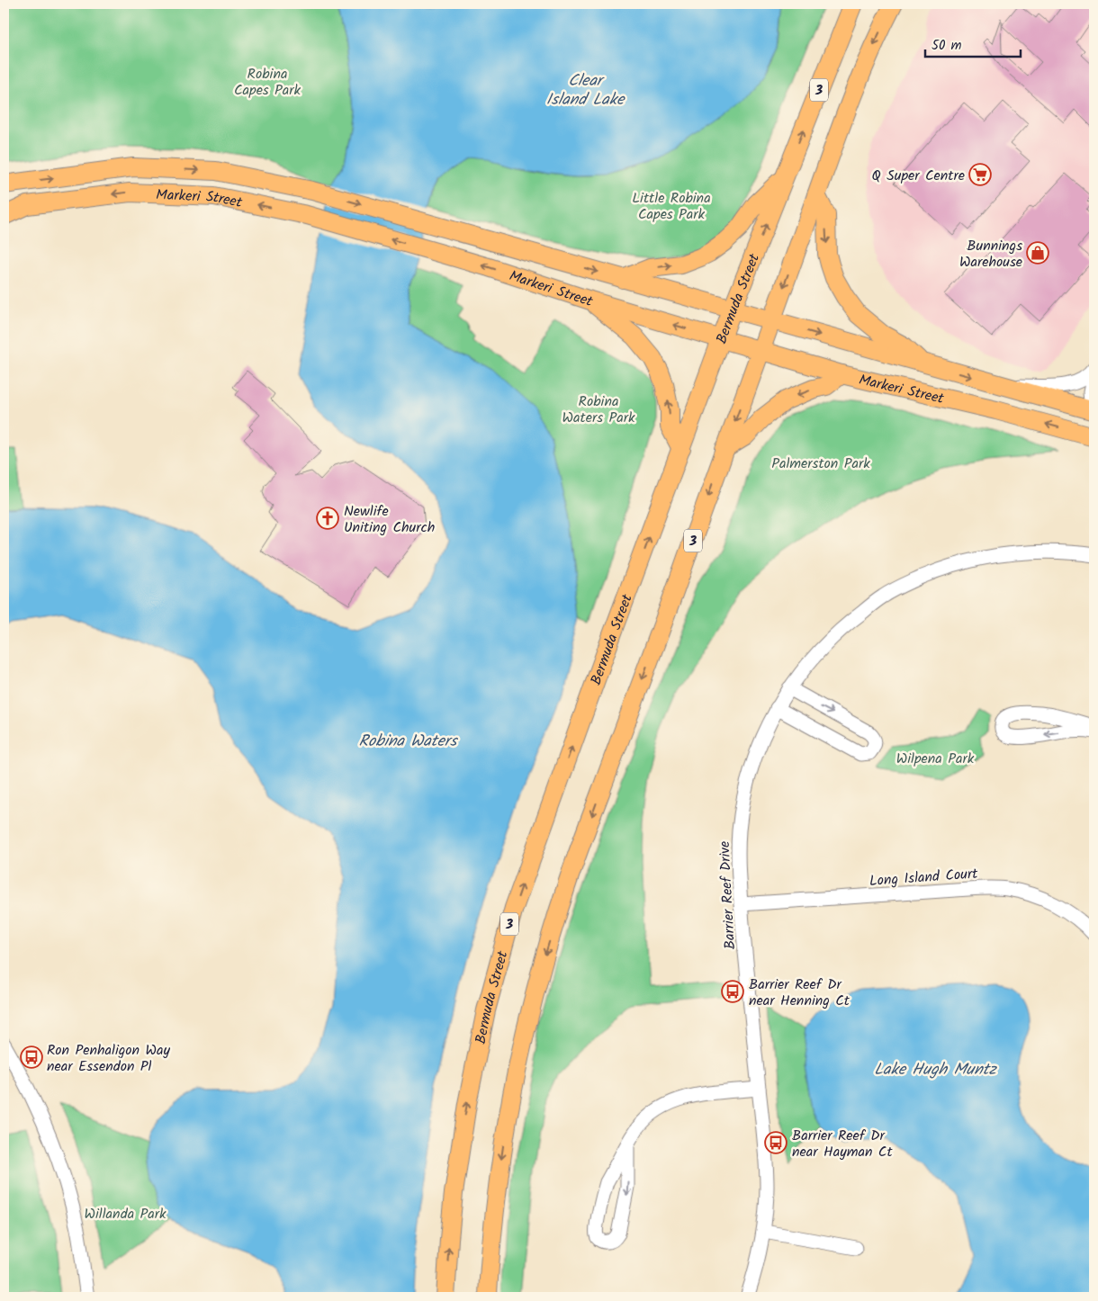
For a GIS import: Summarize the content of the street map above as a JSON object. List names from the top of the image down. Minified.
{"streets":{"main road":["3","Markeri Street","Bermuda Street"],"street":["Long Island Court","Barrier Reef Drive"]},"crossings":[["3","Markeri Street"],["Markeri Street","Bermuda Street"],["Long Island Court","Barrier Reef Drive"]],"water":["Clear Island Lake","Robina Waters","Lake Hugh Muntz"],"parks":["Robina Capes Park","Little Robina Capes Park","Robina Waters Park","Palmerston Park","Wilpena Park","Willanda Park"],"places":{"supermarket":["Q Super Centre"],"shop":["Bunnings Warehouse"],"church":["Newlife Uniting Church"],"bus stop":["Barrier Reef Dr near Henning Ct","Ron Penhaligon Way near Essendon Pl","Barrier Reef Dr near Hayman Ct"]},"scale_bar":"50 m"}
